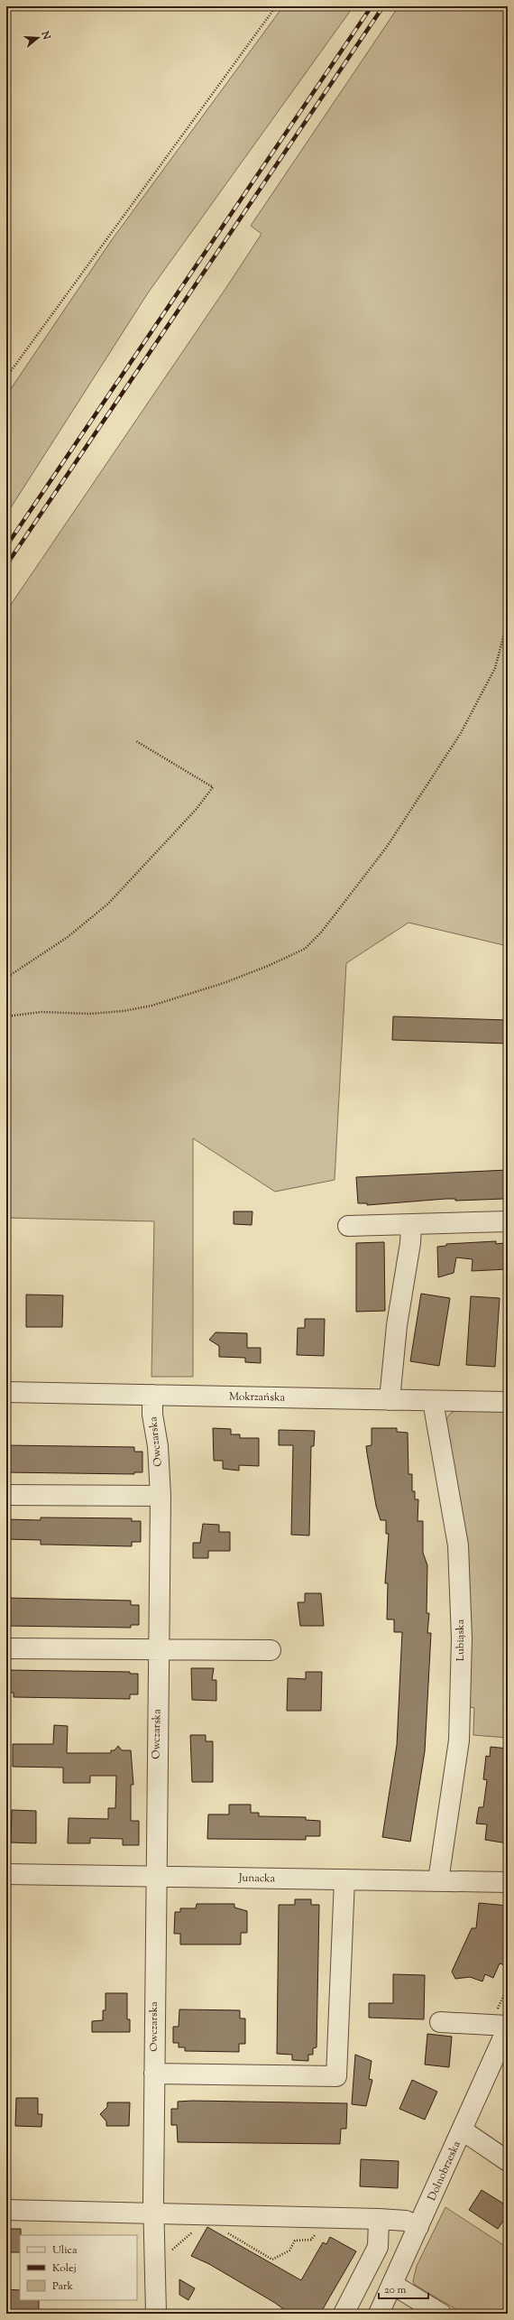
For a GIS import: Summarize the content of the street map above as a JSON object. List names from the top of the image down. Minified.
{"streets":{"street":["Mokrzańska","Owczarska","Lubiąska","Junacka","Dolnobrzeska"]},"crossings":[["Mokrzańska","Owczarska"],["Mokrzańska","Lubiąska"],["Owczarska","Junacka"],["Lubiąska","Junacka"]],"legend":["Ulica","Kolej","Park"],"scale_bar":"20 m","north":"right"}
